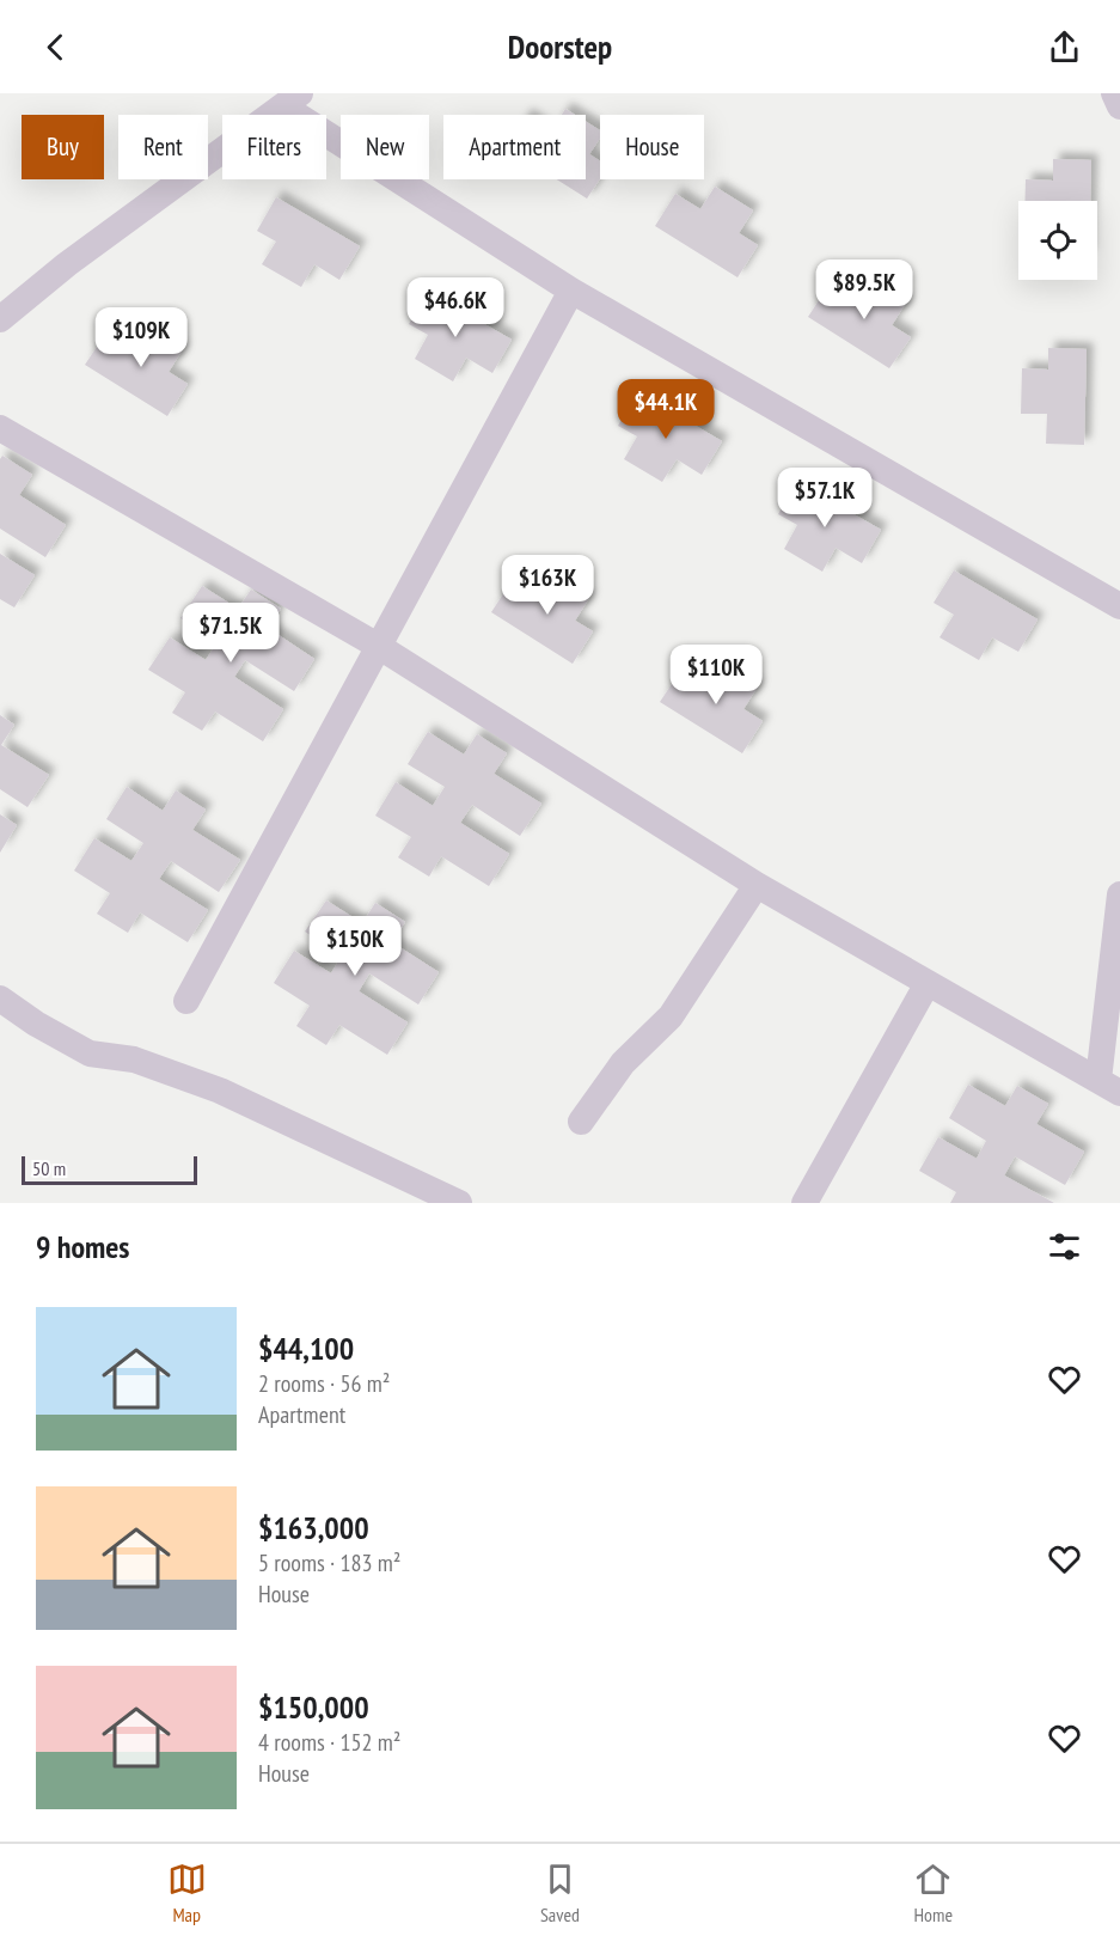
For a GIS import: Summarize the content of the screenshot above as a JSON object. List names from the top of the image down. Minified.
{"scale_bar":"50 m","page":{"header":"Doorstep","chip":["Buy","Rent","Filters","New","Apartment","House"],"price":["$89.5K","$46.6K","$109K","$44.1K","$57.1K","$163K","$71.5K","$110K","$150K"],"scale":"50 m","heading":"9 homes","list":[{"name":"$44,100","note":"2 rooms · 56 m² · Apartment"},{"name":"$163,000","note":"5 rooms · 183 m² · House"},{"name":"$150,000","note":"4 rooms · 152 m² · House"}],"tabs":["Map","Saved","Home"]}}
